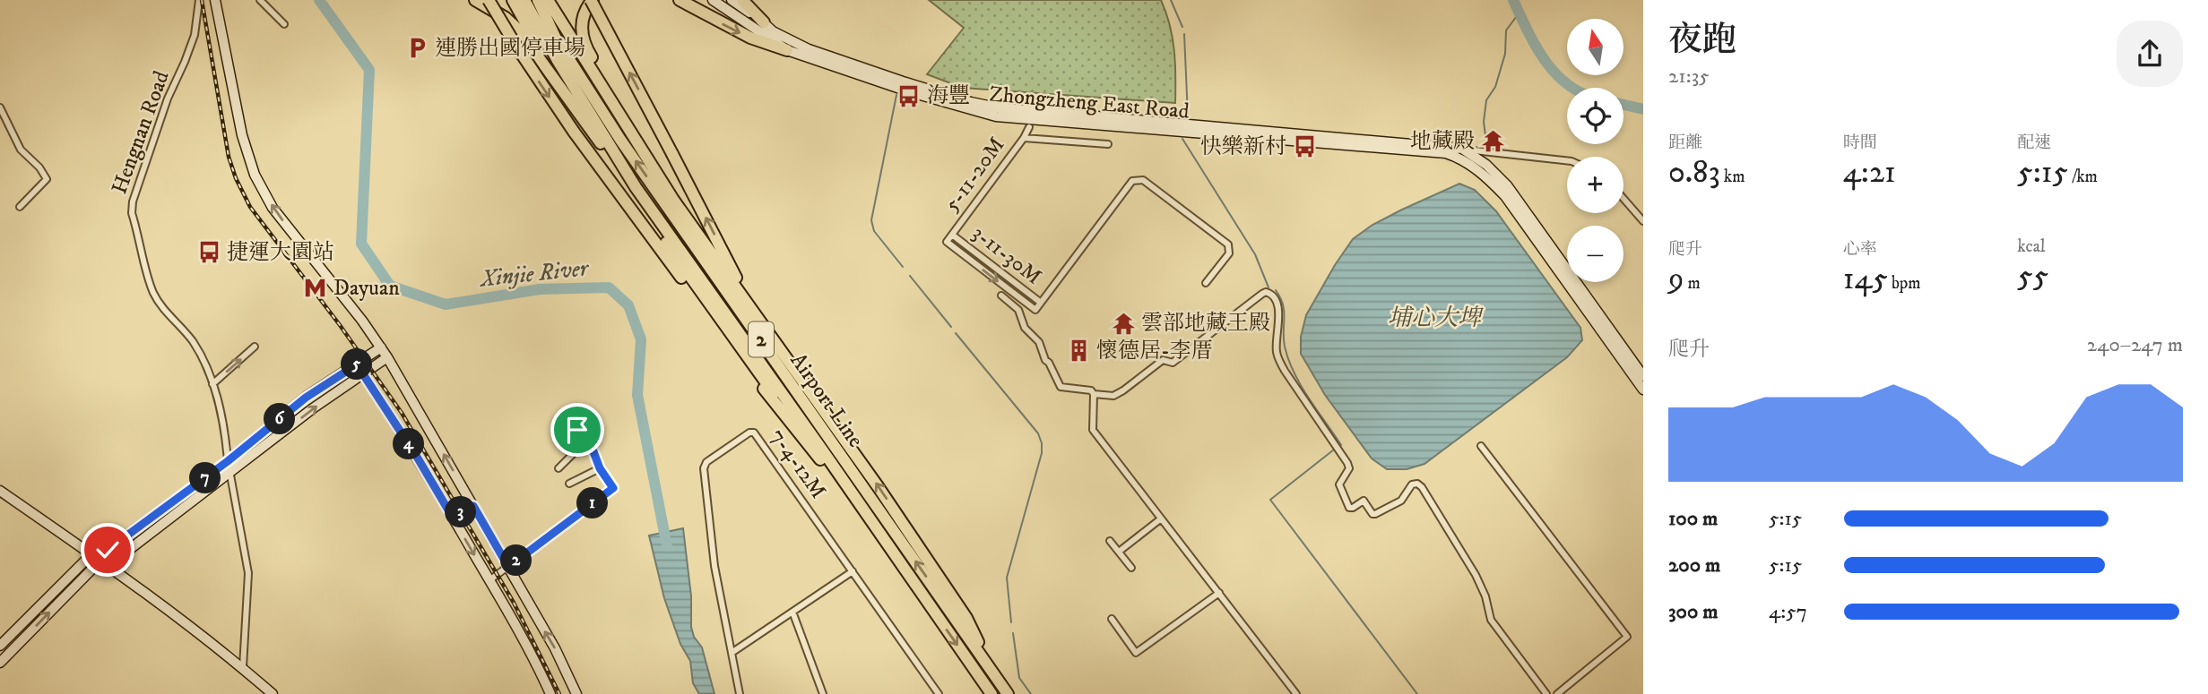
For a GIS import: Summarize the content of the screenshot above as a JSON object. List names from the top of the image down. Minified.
{"streets":{"highway":["2","Airport Line"],"main road":["Zhongzheng East Road"],"street":["Hengnan Road","5-11-20M","3-11-30M","7-4-12M"]},"crossings":[["5-11-20M","3-11-30M"]],"water":["Xinjie River","埔心大埤"],"places":{"parking":["連勝出國停車場"],"bus stop":["海豐","快樂新村","捷運大園站"],"temple":["地藏殿","雲部地藏王殿"],"metro station":["Dayuan"],"building":["懷德居-李厝"]},"north":"top","page":{"heading":["夜跑","21:35"],"map_buttons":["+","−"],"stats":[["距離","0.83 km"],["時間","4:21"],["配速","5:15 /km"],["爬升","9 m"],["心率","145 bpm"],["kcal","55"]],"chart":["爬升","240–247 m"],"pins":["5","6","4","7","1","3","2"],"list":[{"name":"100 m","note":"5:15"},{"name":"200 m","note":"5:15"},{"name":"300 m","note":"4:57"}]}}
